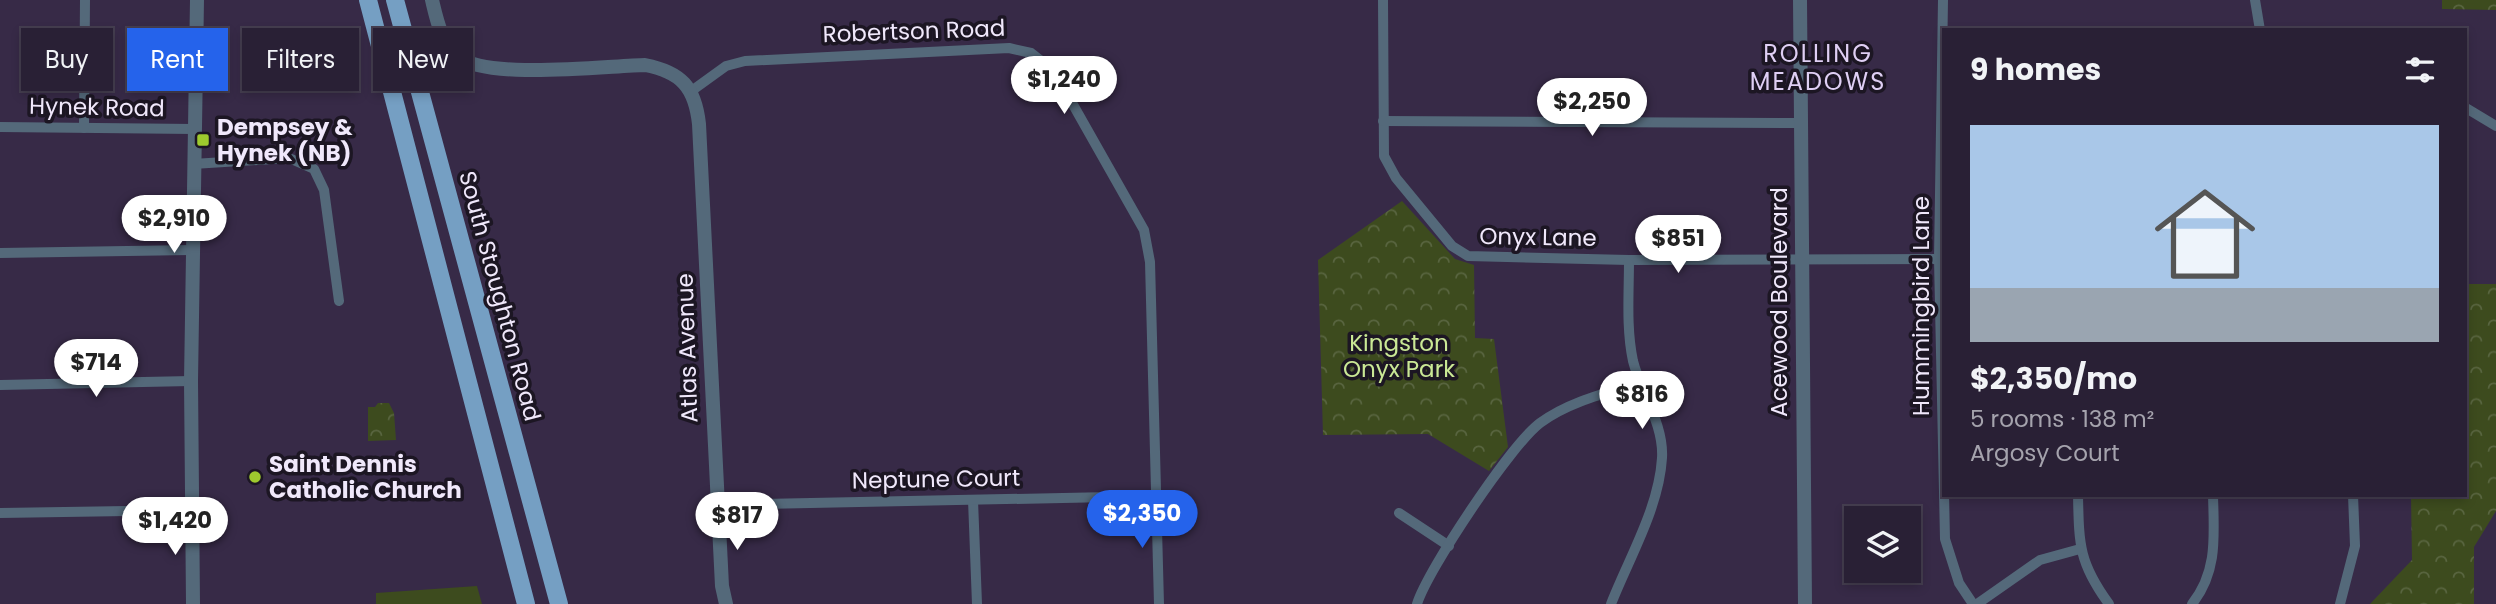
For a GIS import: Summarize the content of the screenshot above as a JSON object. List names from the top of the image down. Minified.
{"streets":{"main road":["South Stoughton Road"],"street":["Robertson Road","Hynek Road","Onyx Lane","Acewood Boulevard","Hummingbird Lane","Atlas Avenue","Neptune Court"]},"crossings":[["Robertson Road","Atlas Avenue"],["Robertson Road","Neptune Court"],["Onyx Lane","Acewood Boulevard"],["Atlas Avenue","Neptune Court"]],"districts":["ROLLING MEADOWS"],"parks":["Kingston Onyx Park"],"places":{"transit":["Dempsey & Hynek (NB)"],"other":["Saint Dennis Catholic Church"]},"page":{"chip":["Buy","Rent","Filters","New"],"heading":"9 homes","price":["$1,240","$2,250","$2,910","$851","$714","$816","$2,350","$817","$1,420"],"list":[{"name":"$2,350/mo","note":"5 rooms · 138 m² · Argosy Court"}]}}
